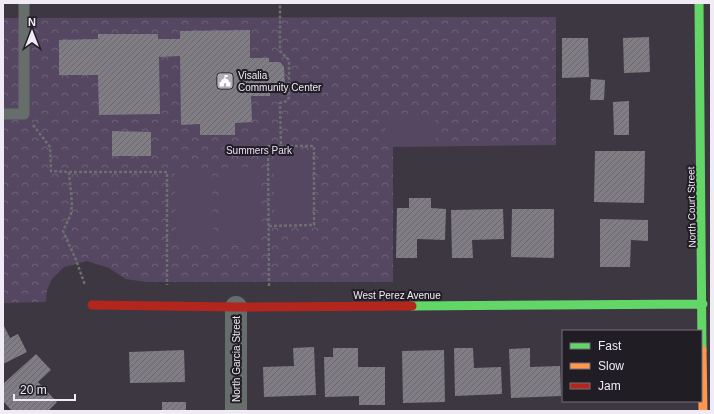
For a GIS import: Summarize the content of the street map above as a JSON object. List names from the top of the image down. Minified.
{"streets":{"street":["North Court Street","West Perez Avenue","North Garcia Street"]},"crossings":[["North Court Street","West Perez Avenue"],["West Perez Avenue","North Garcia Street"]],"parks":["Summers Park"],"places":{"public building":["Visalia Community Center"]},"legend":["Fast","Slow","Jam"],"scale_bar":"20 m","north":"top"}
